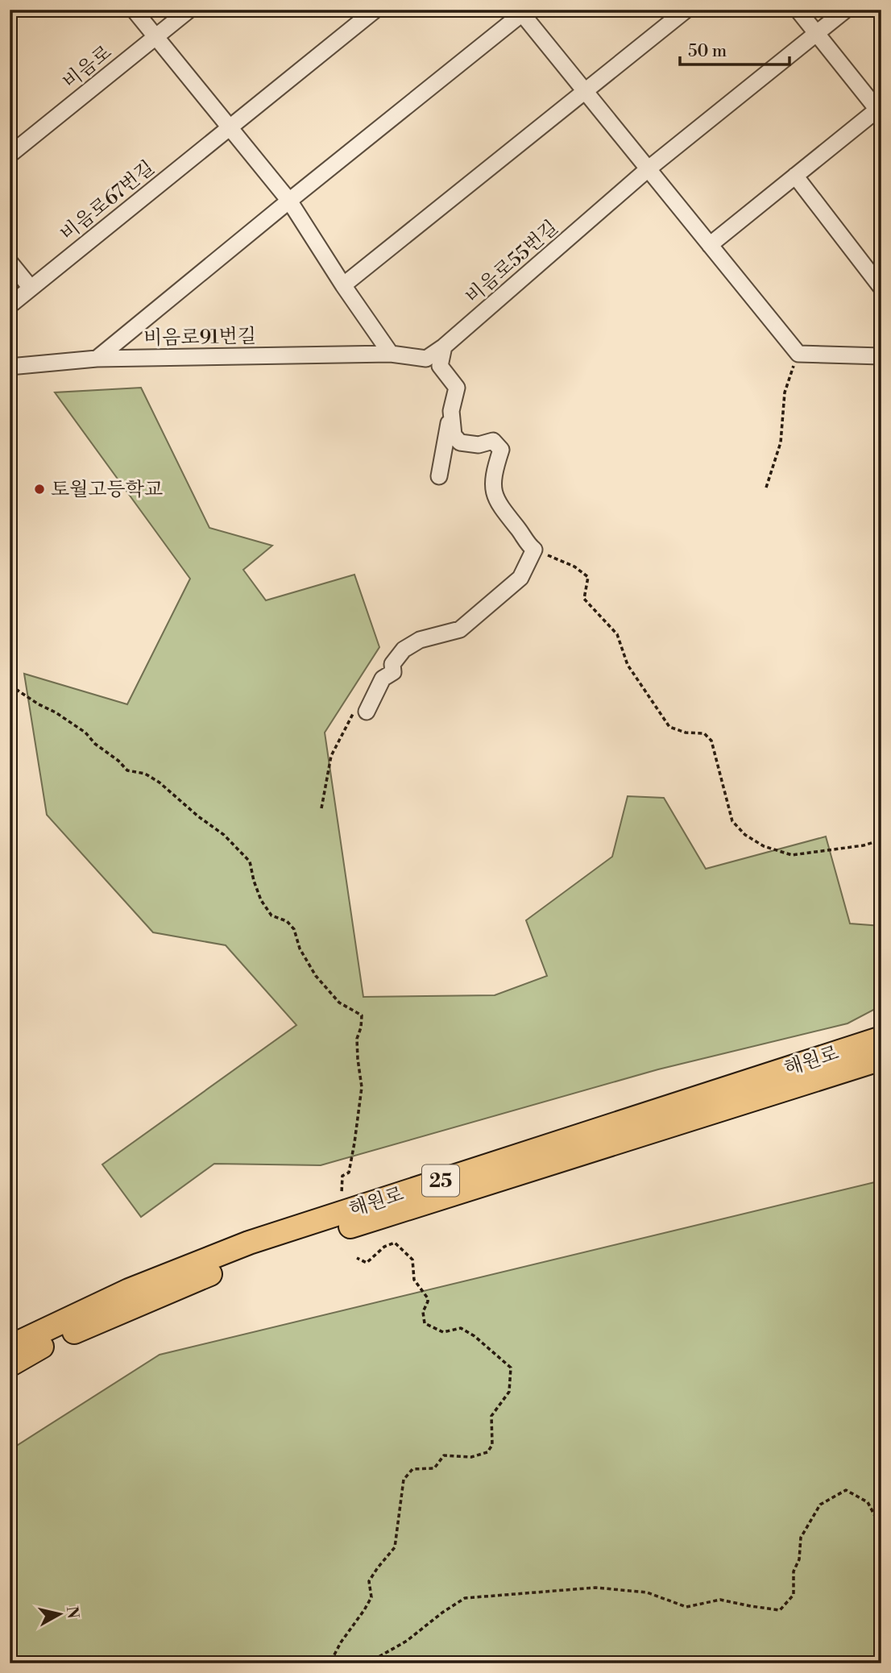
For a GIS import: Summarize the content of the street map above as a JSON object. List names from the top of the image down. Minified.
{"streets":{"highway":["해원로","25"],"street":["비음로","비음로67번길","비음로55번길","비음로91번길"]},"crossings":[["비음로55번길","비음로91번길"]],"places":["토월고등학교"],"scale_bar":"50 m","north":"right"}
